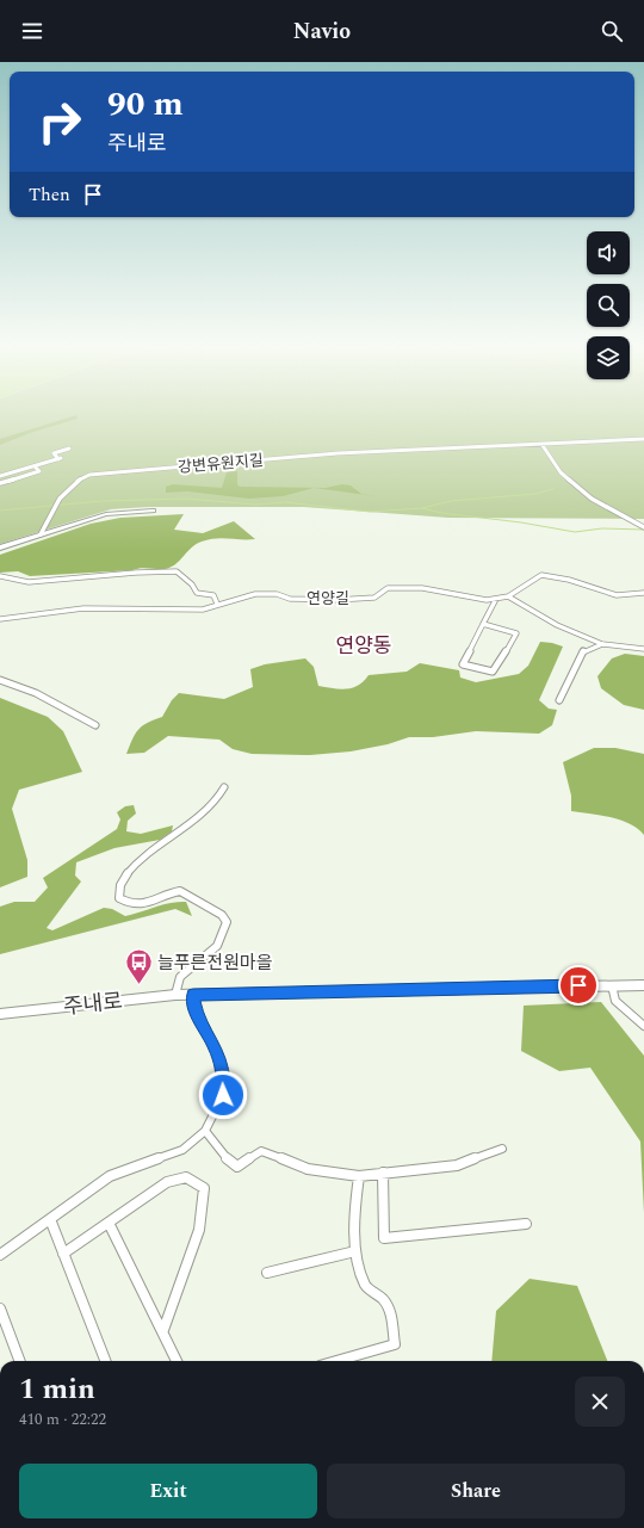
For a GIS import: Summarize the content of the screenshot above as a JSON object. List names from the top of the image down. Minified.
{"streets":{"main road":["주내로"],"street":["강변유원지길","연양길"]},"districts":["연양동"],"places":{"bus stop":["늘푸른전원마을"]},"page":{"header":"Navio","turn":["90 m","주내로"],"then":"Then","heading":["1 min","410 m · 22:22"],"buttons":["Exit","Share"]}}
